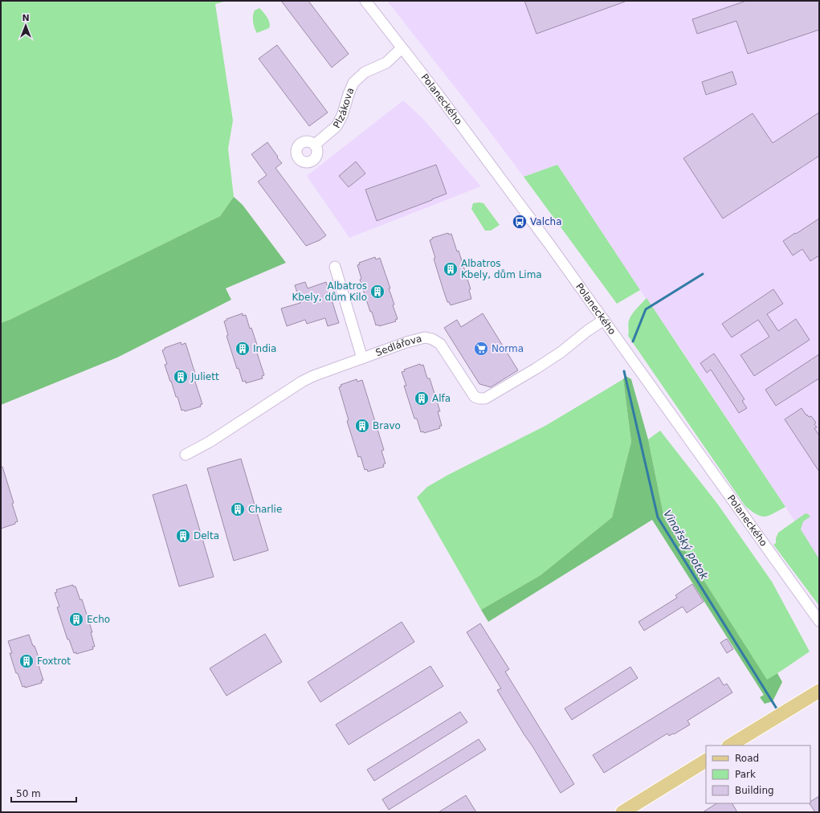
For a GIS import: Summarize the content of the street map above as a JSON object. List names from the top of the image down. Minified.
{"streets":{"street":["Polaneckého","Plzákova","Sedlářova"]},"crossings":[["Polaneckého","Plzákova"],["Polaneckého","Sedlářova"]],"water":["Vinořský potok"],"places":{"bus stop":["Valcha"],"building":["Albatros Kbely, dům Lima","Albatros Kbely, dům Kilo","India","Juliett","Alfa","Bravo","Charlie","Delta","Echo","Foxtrot"],"supermarket":["Norma"]},"legend":["Road","Park","Building"],"scale_bar":"50 m","north":"top"}
